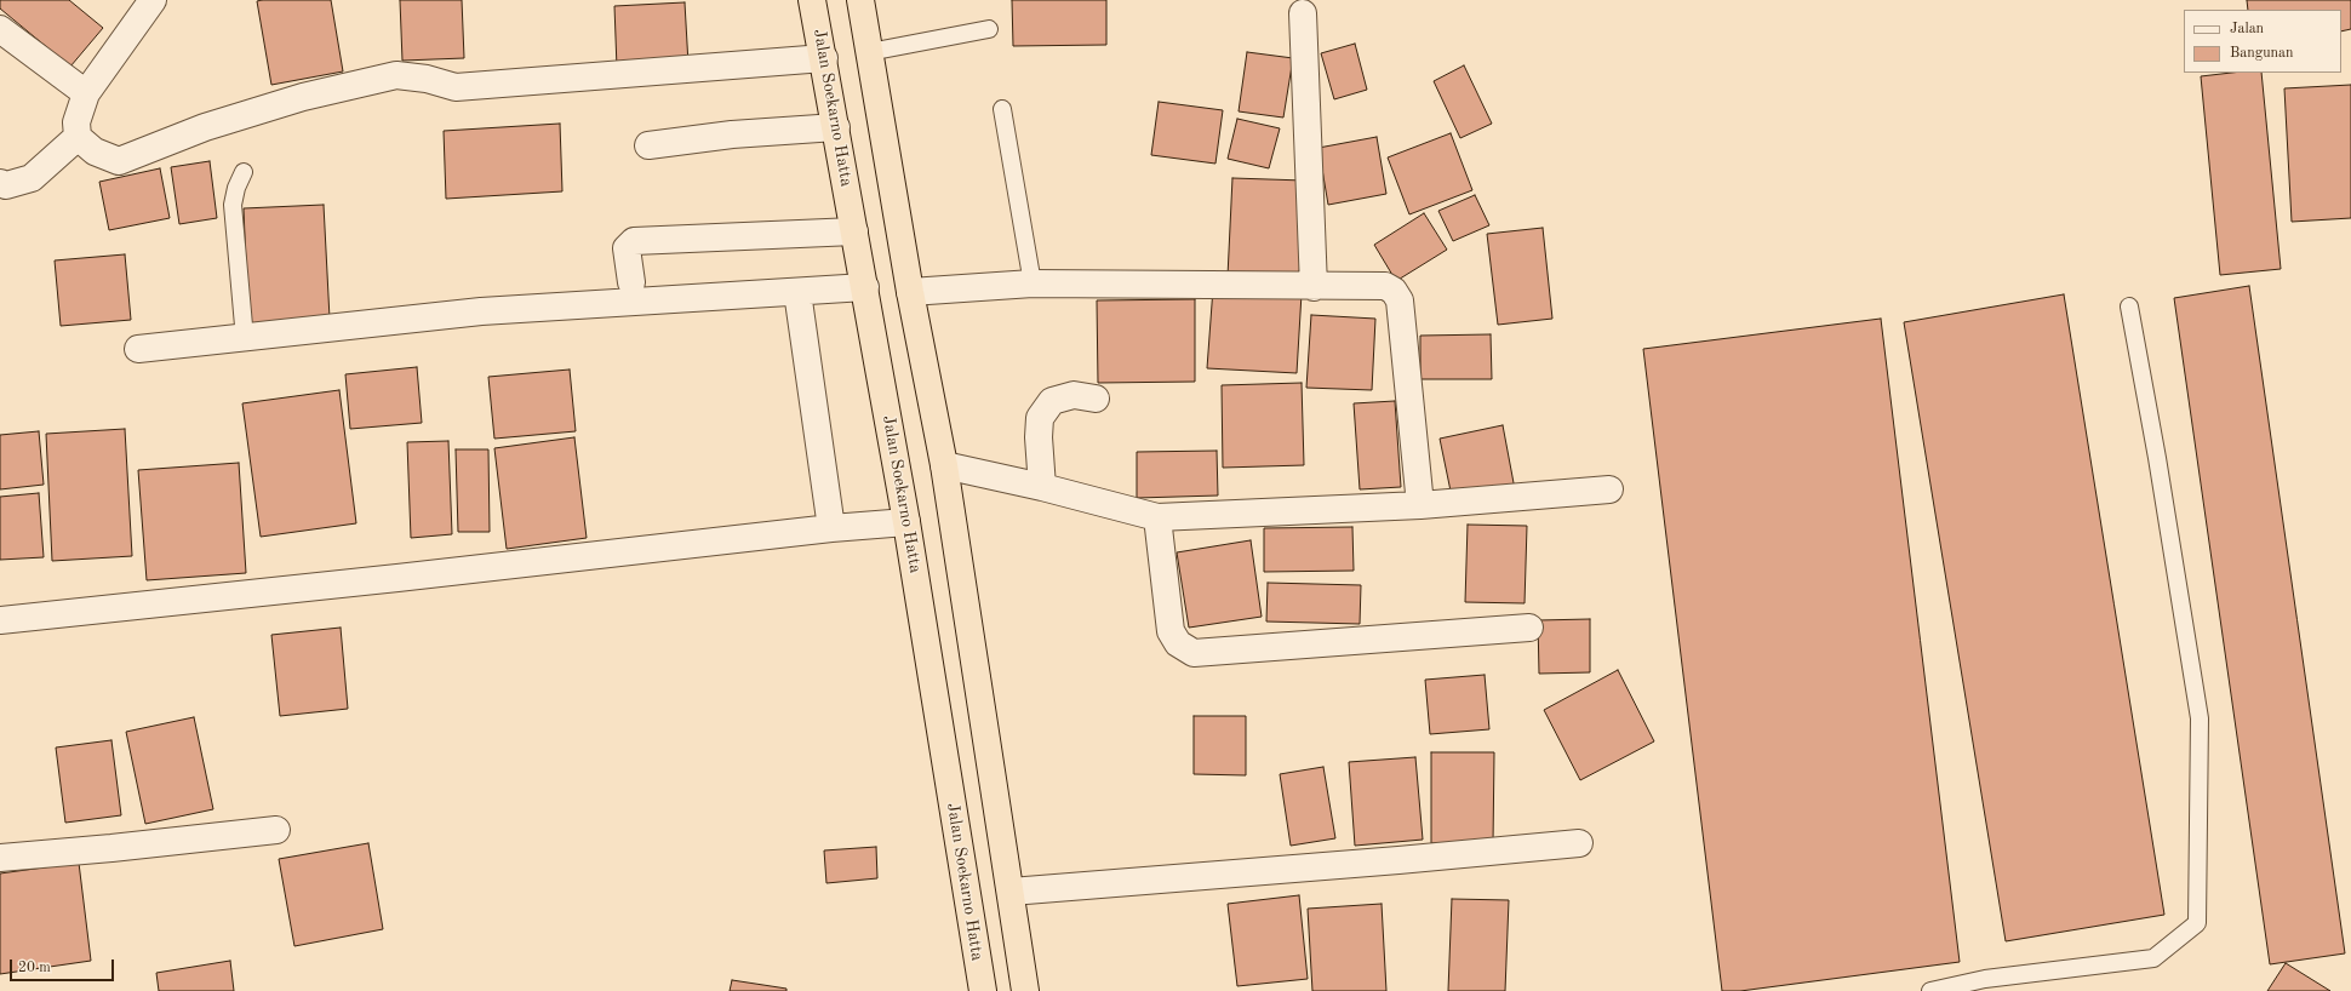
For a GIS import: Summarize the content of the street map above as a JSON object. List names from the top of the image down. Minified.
{"streets":{"highway":["Jalan Soekarno Hatta"]},"legend":["Jalan","Bangunan"],"scale_bar":"20 m"}
